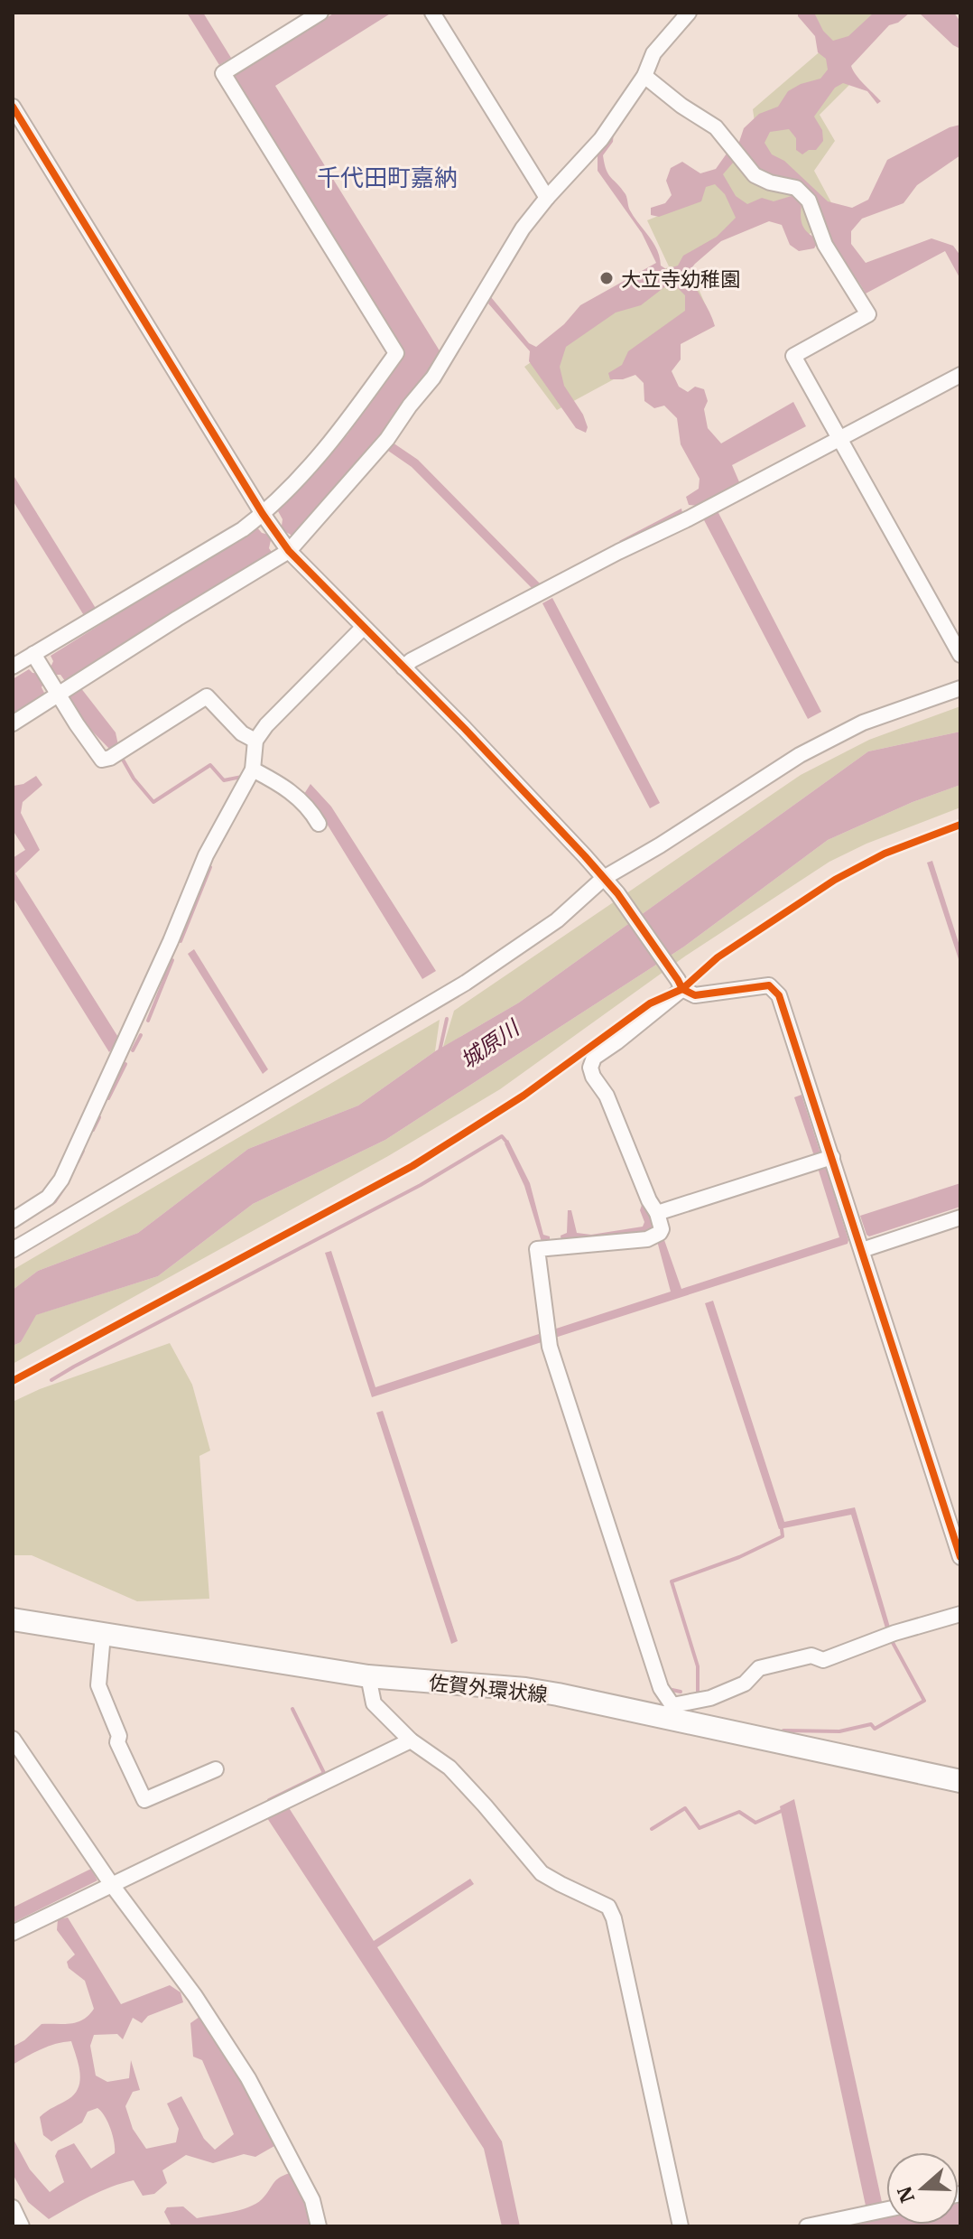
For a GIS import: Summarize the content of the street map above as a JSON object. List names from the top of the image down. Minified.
{"streets":{"main road":["佐賀外環状線"]},"districts":["千代田町嘉納"],"water":["城原川"],"places":["大立寺幼稚園"],"north":"left"}
